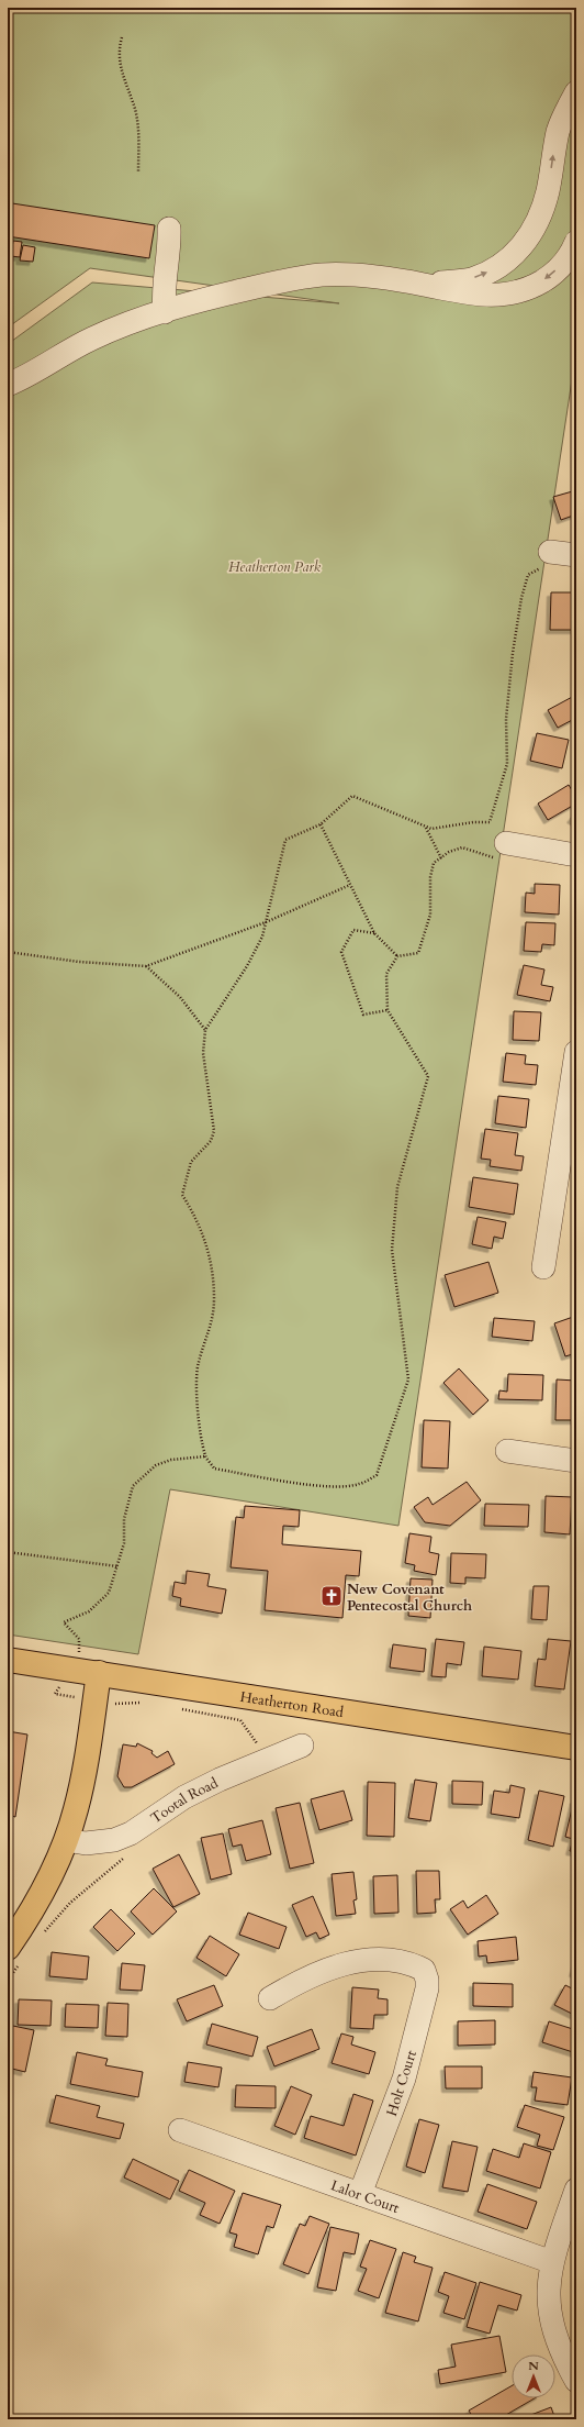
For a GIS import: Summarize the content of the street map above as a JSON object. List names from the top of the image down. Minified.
{"streets":{"main road":["Heatherton Road"],"street":["Tootal Road","Holt Court","Lalor Court"]},"crossings":[["Holt Court","Lalor Court"]],"parks":["Heatherton Park"],"places":{"church":["New Covenant Pentecostal Church"]},"north":"top"}
